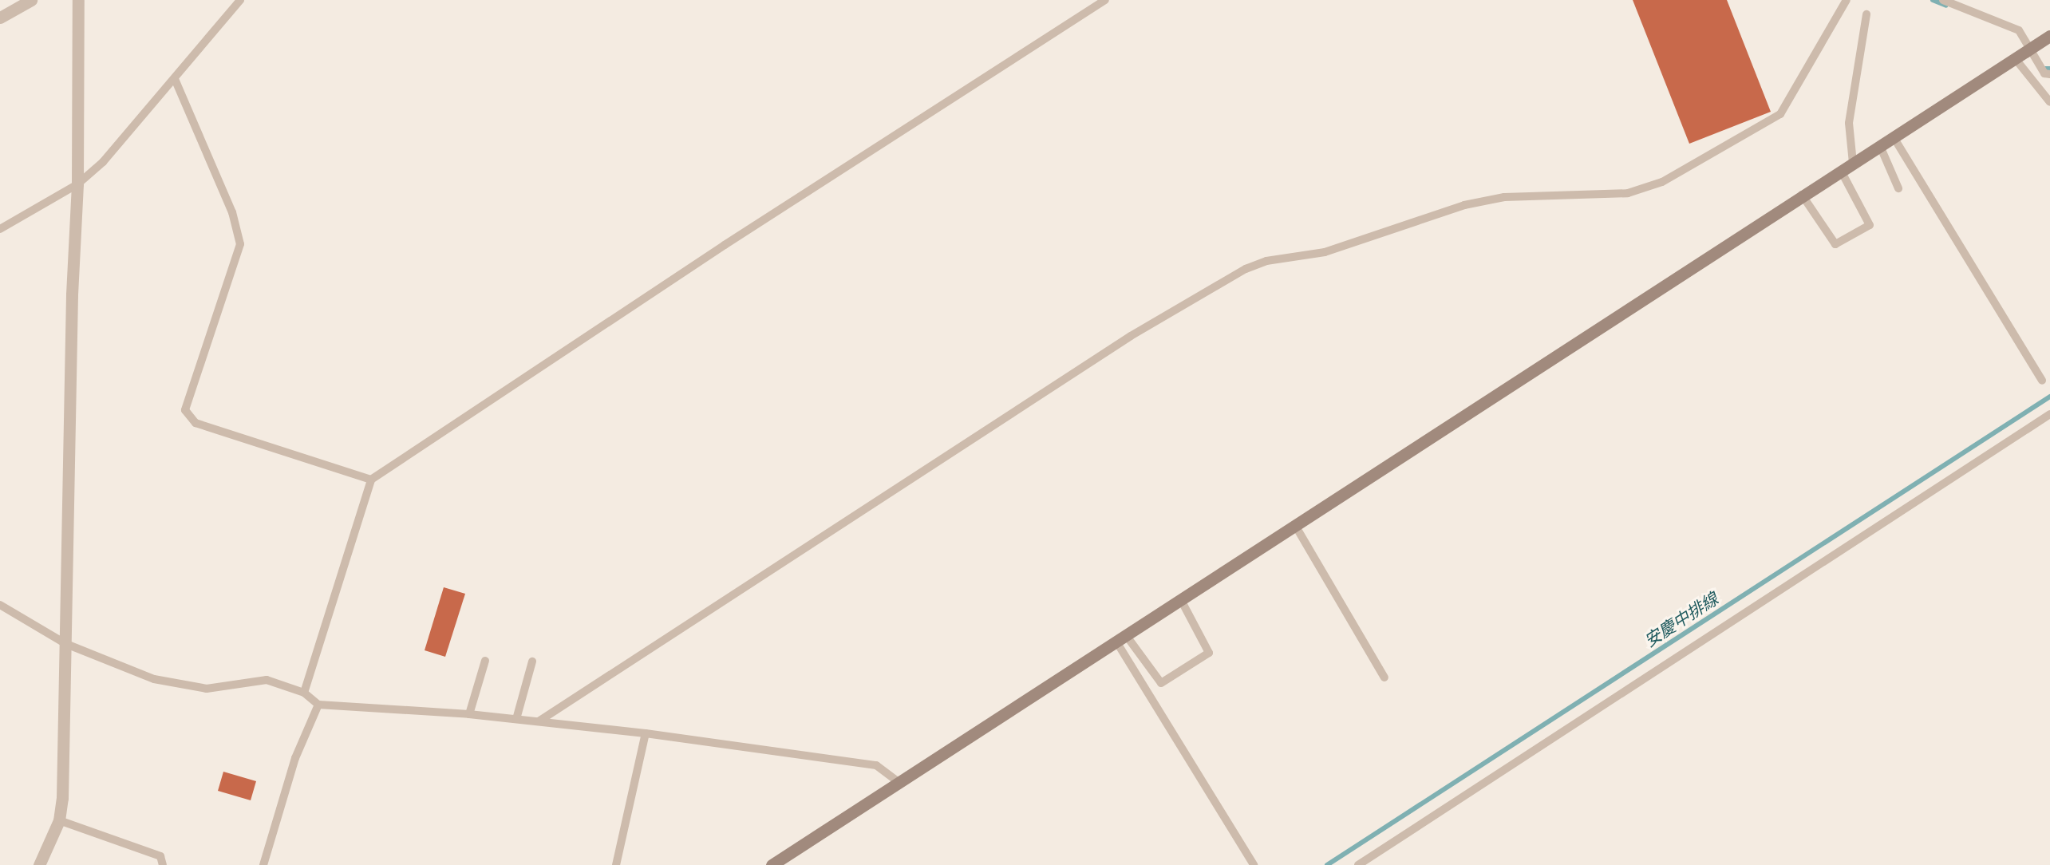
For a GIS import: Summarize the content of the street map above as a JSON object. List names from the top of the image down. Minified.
{"water":["安慶中排線"]}
